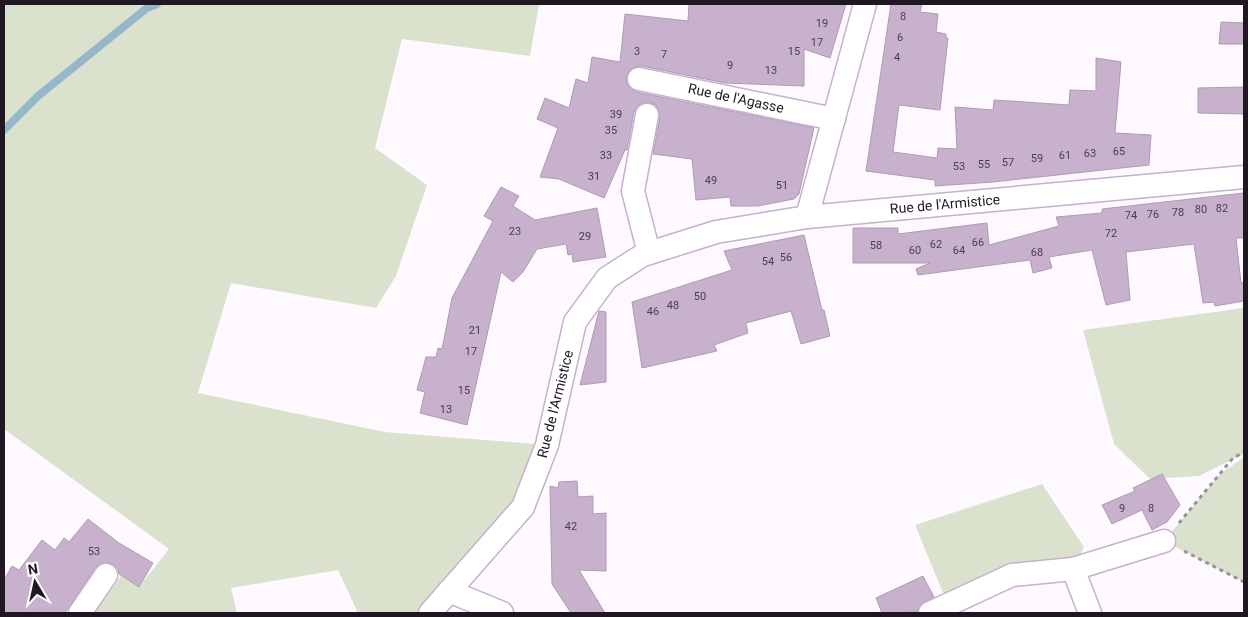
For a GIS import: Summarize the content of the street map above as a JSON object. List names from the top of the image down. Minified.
{"streets":{"street":["Rue de l'Agasse","Rue de l'Armistice"]},"house_numbers":["8","19","6","17","3","15","7","4","9","13","39","35","65","63","33","61","59","57","55","53","31","49","51","82","80","78","76","74","23","72","29","66","62","58","60","64","68","56","54","50","48","46","21","17","15","13","9","8","42","53"],"north":"top"}
